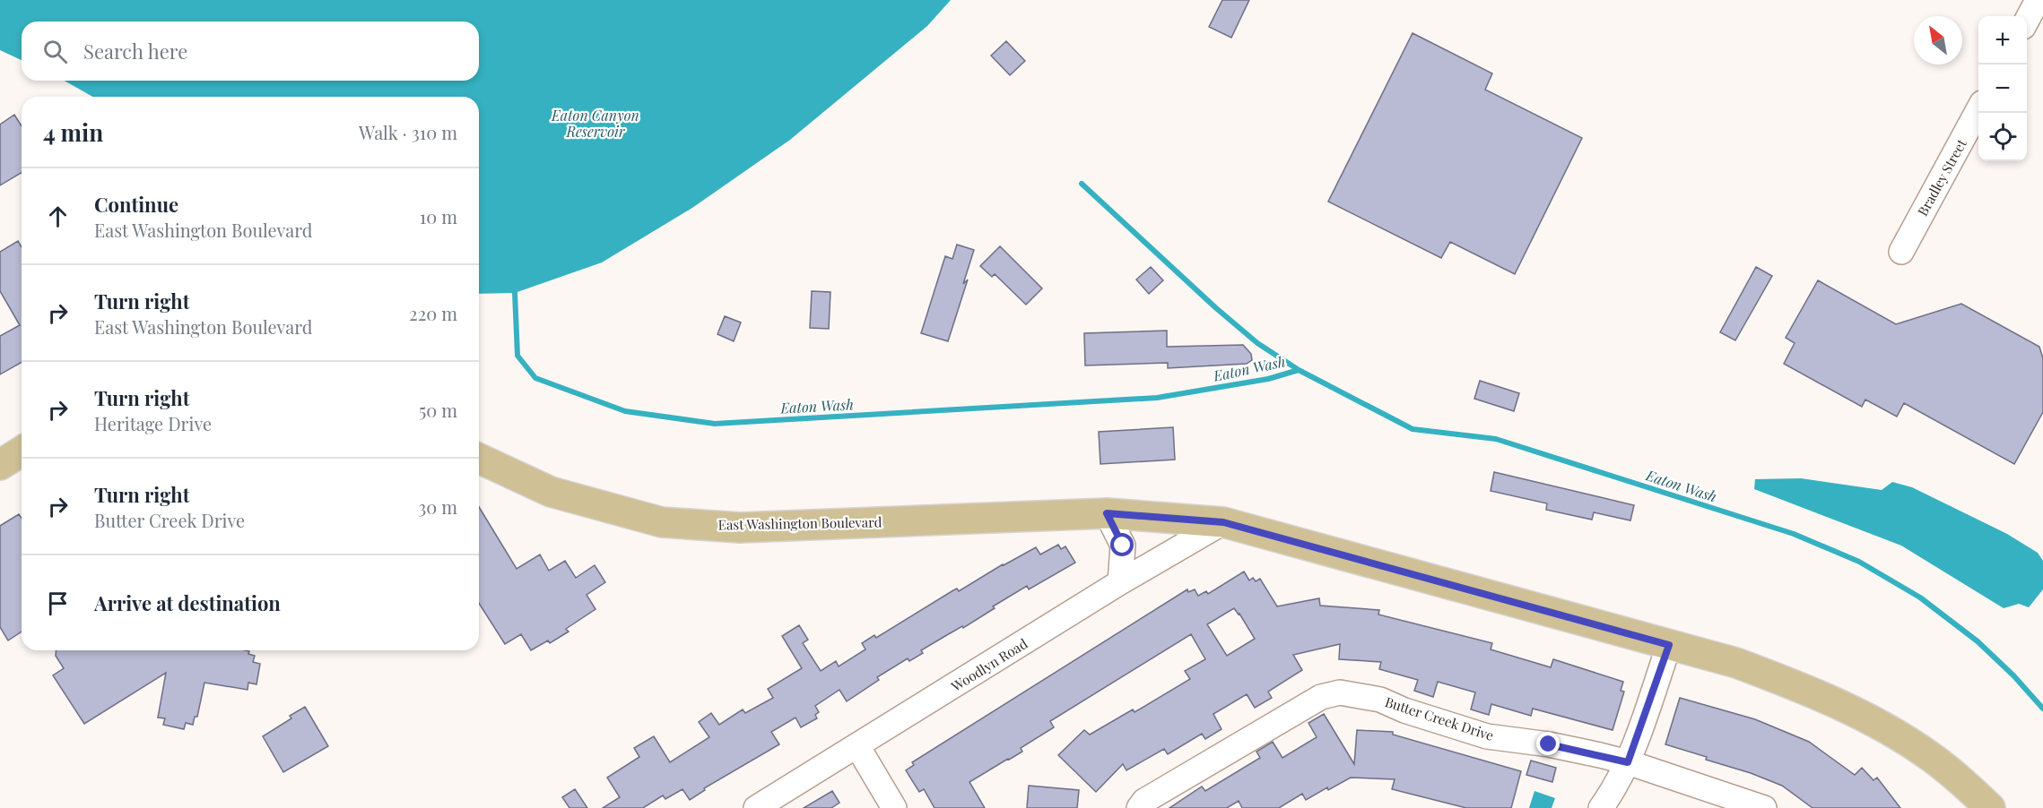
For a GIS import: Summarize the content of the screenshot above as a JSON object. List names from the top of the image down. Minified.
{"streets":{"main road":["East Washington Boulevard"],"street":["Bradley Street","Woodlyn Road","Butter Creek Drive"]},"crossings":[["East Washington Boulevard","Woodlyn Road"]],"water":["Eaton Canyon Reservoir","Eaton Wash"],"north":"top left","page":{"map_buttons":["+","−"],"search":"Search here","heading":["4 min","Walk · 310 m"],"list":[["Continue","East Washington Boulevard","10 m"],["Turn right","East Washington Boulevard","220 m"],["Turn right","Heritage Drive","50 m"],["Turn right","Butter Creek Drive","30 m"],"Arrive at destination"]}}
